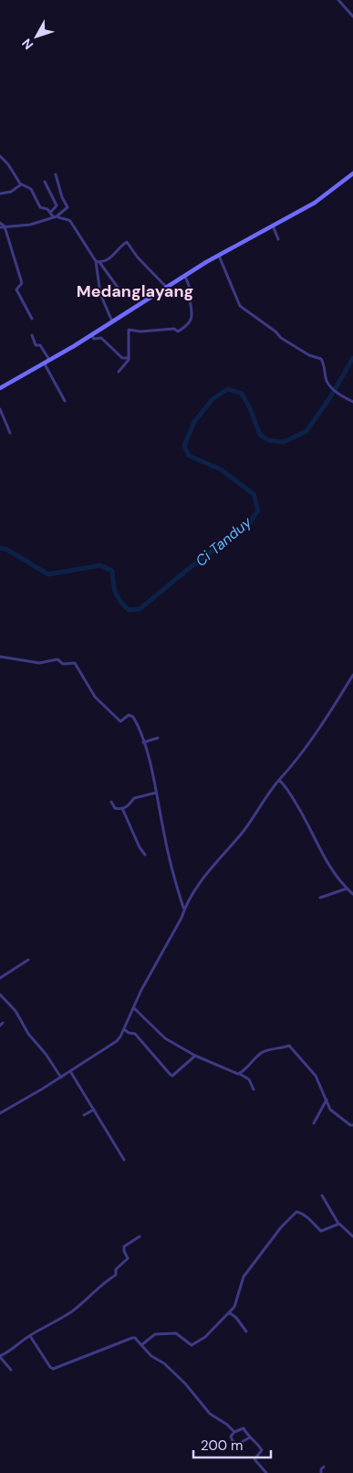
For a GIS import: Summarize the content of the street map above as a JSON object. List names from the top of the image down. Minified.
{"districts":["Medanglayang"],"water":["Ci Tanduy"],"scale_bar":"200 m","north":"bottom left"}
